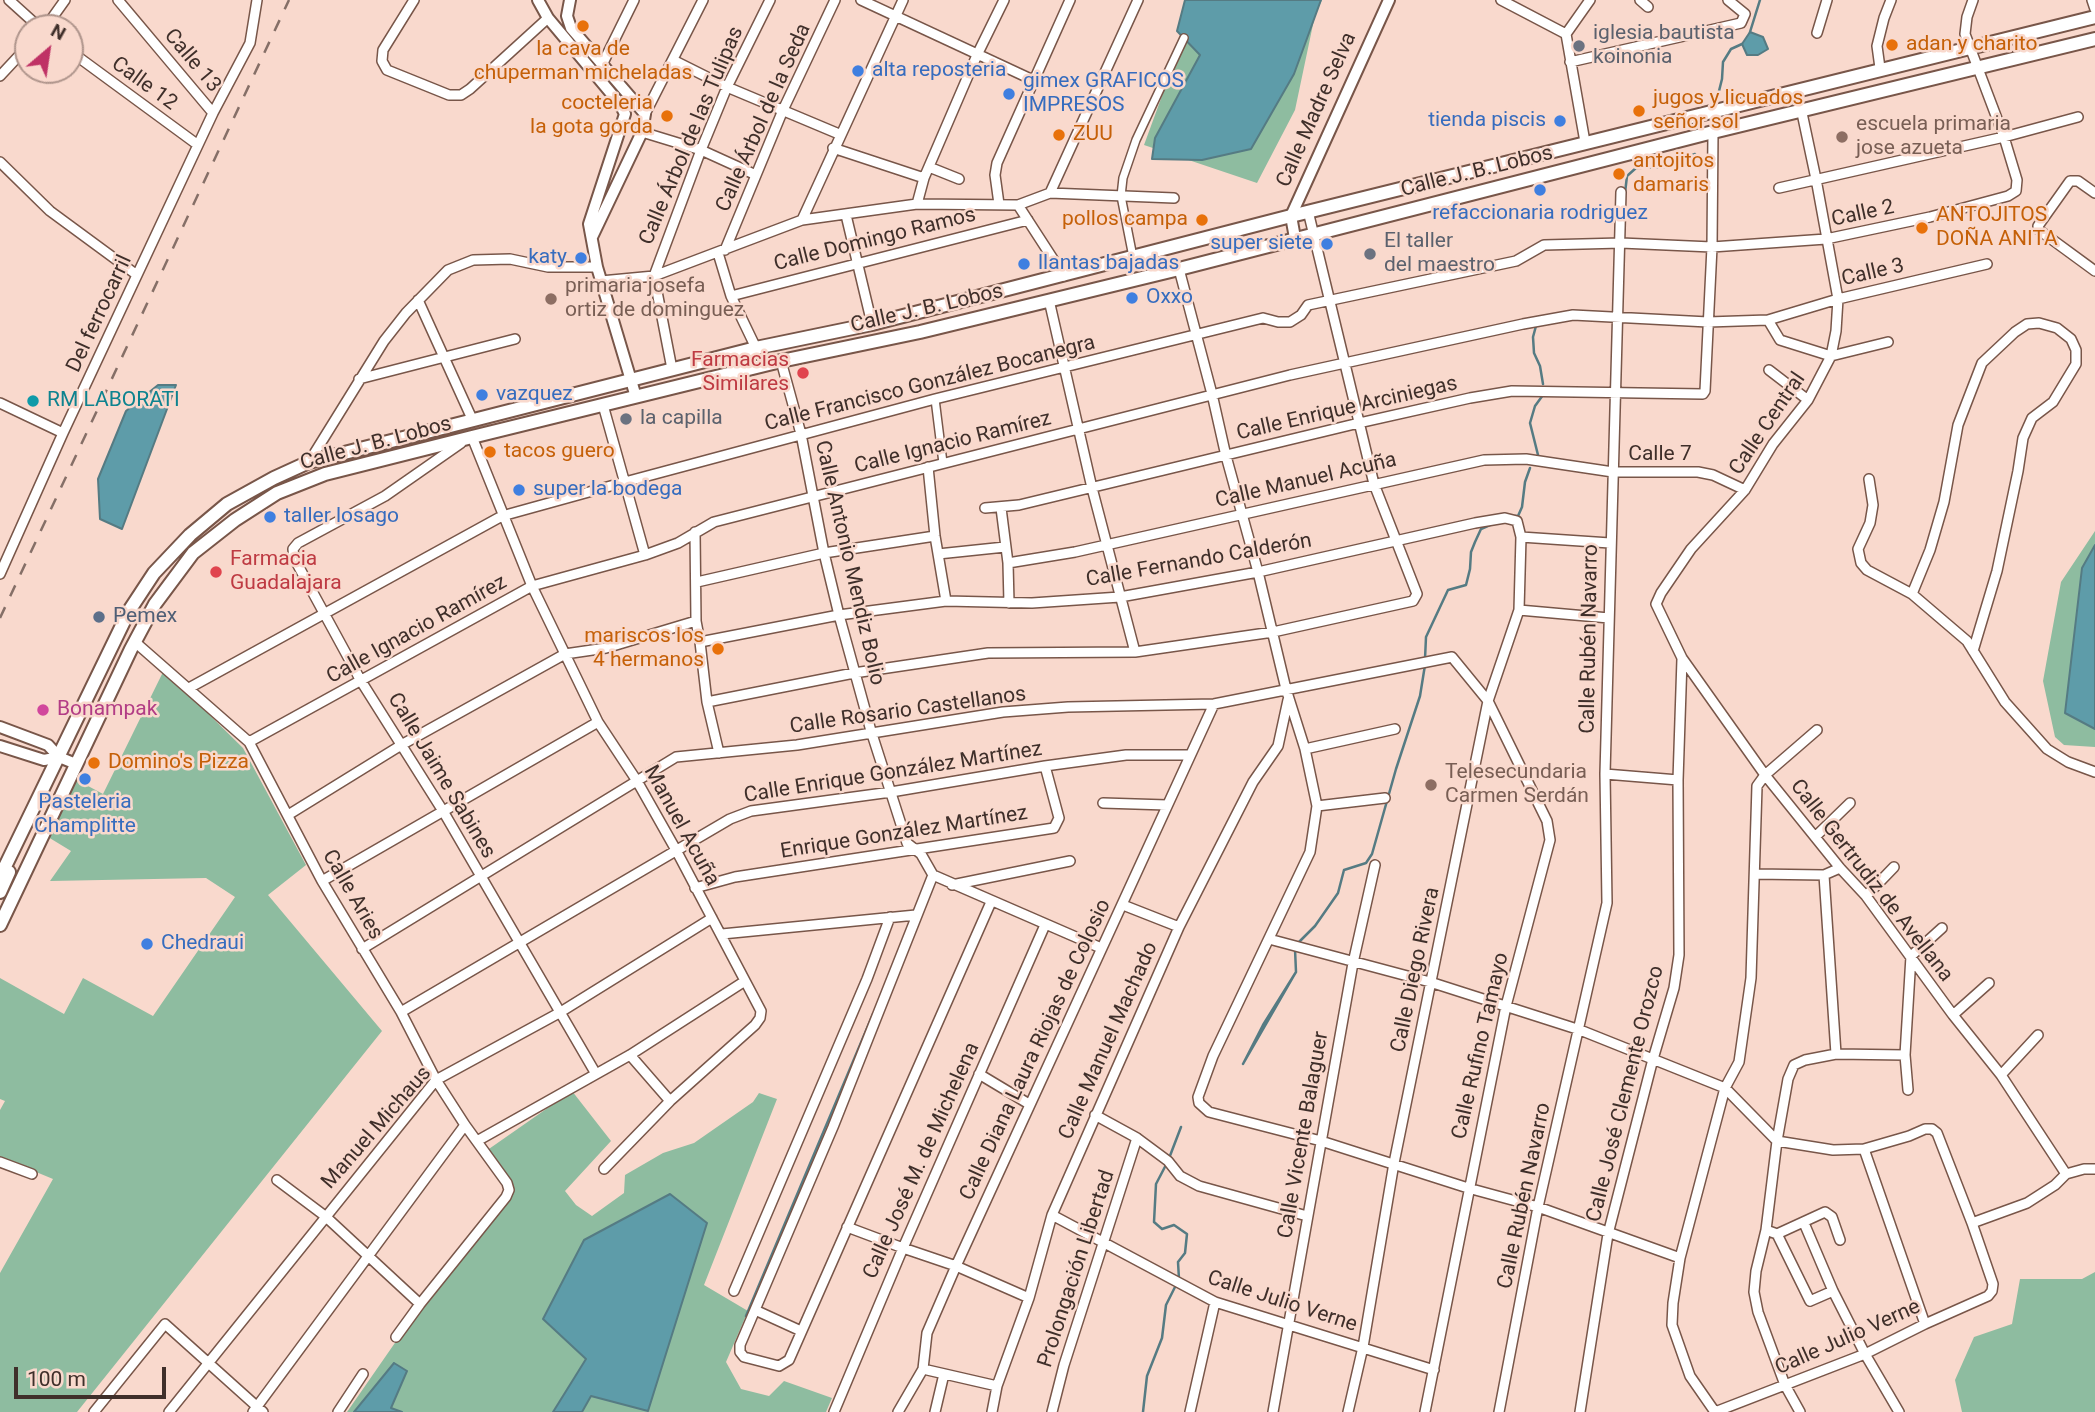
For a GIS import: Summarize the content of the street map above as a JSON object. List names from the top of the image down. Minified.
{"streets":{"main road":["Calle J. B. Lobos"],"street":["Calle 13","Calle 12","Calle Madre Selva","Calle Árbol de la Seda","Calle Árbol de las Tulipas","Calle 2","Calle Domingo Ramos","Calle 3","Del ferrocarril","Calle Francisco González Bocanegra","Calle Enrique Arciniegas","Calle Central","Calle Ignacio Ramírez","Calle 7","Calle Manuel Acuña","Calle Fernando Calderón","Calle Antonio Mendiz Bolio","Calle Rubén Navarro","Calle Rosario Castellanos","Calle Enrique González Martínez","Calle Jaime Sabines","Manuel Acuña","Enrique González Martínez","Calle Gertrudiz de Avellana","Calle Aries","Calle Diego Rivera","Calle Manuel Machado","Calle Rufino Tamayo","Calle Diana Laura Riojas de Colosio","Calle José Clemente Orozco","Manuel Michaus","Calle Vicente Balaguer","Calle José M. de Michelena","Prolongación Libertad","Calle Julio Verne"]},"crossings":[["Calle 13","Del ferrocarril"],["Calle 12","Del ferrocarril"],["Calle Madre Selva","Calle J. B. Lobos"],["Calle Árbol de las Tulipas","Calle J. B. Lobos"],["Calle J. B. Lobos","Calle Central"],["Calle J. B. Lobos","Calle Antonio Mendiz Bolio"],["Calle J. B. Lobos","Calle Jaime Sabines"],["Calle J. B. Lobos","Manuel Acuña"],["Calle J. B. Lobos","Calle Aries"],["Calle J. B. Lobos","Calle Manuel Machado"],["Calle 2","Calle Francisco González Bocanegra"],["Calle 2","Calle Central"],["Calle 3","Calle Enrique Arciniegas"],["Calle 3","Calle Central"],["Calle 3","Calle Ignacio Ramírez"],["Calle Francisco González Bocanegra","Calle Antonio Mendiz Bolio"],["Calle Francisco González Bocanegra","Calle Rubén Navarro"],["Calle Francisco González Bocanegra","Calle Jaime Sabines"],["Calle Francisco González Bocanegra","Manuel Acuña"],["Calle Francisco González Bocanegra","Calle Aries"],["Calle Francisco González Bocanegra","Calle Manuel Machado"],["Calle Enrique Arciniegas","Calle Ignacio Ramírez"],["Calle Enrique Arciniegas","Calle Rubén Navarro"],["Calle Enrique Arciniegas","Calle Manuel Machado"],["Calle Central","Calle 7"],["Calle Central","Calle Gertrudiz de Avellana"],["Calle Ignacio Ramírez","Calle Antonio Mendiz Bolio"],["Calle Ignacio Ramírez","Calle Rubén Navarro"],["Calle Ignacio Ramírez","Calle Jaime Sabines"],["Calle Ignacio Ramírez","Manuel Acuña"],["Calle Ignacio Ramírez","Calle Aries"],["Calle Ignacio Ramírez","Calle Manuel Machado"],["Calle 7","Calle Manuel Acuña"],["Calle 7","Calle Rubén Navarro"],["Calle Manuel Acuña","Calle Rubén Navarro"],["Calle Manuel Acuña","Calle Manuel Machado"],["Calle Fernando Calderón","Calle Antonio Mendiz Bolio"],["Calle Fernando Calderón","Calle Diego Rivera"],["Calle Fernando Calderón","Calle Manuel Machado"],["Calle Antonio Mendiz Bolio","Calle Rosario Castellanos"],["Calle Antonio Mendiz Bolio","Calle Enrique González Martínez"],["Calle Antonio Mendiz Bolio","Enrique González Martínez"],["Calle Rosario Castellanos","Calle Jaime Sabines"],["Calle Rosario Castellanos","Manuel Acuña"],["Calle Rosario Castellanos","Calle Aries"],["Calle Rosario Castellanos","Calle Diego Rivera"],["Calle Rosario Castellanos","Calle Manuel Machado"],["Calle Rosario Castellanos","Calle Rufino Tamayo"],["Calle Rosario Castellanos","Calle Diana Laura Riojas de Colosio"],["Calle Enrique González Martínez","Calle Jaime Sabines"],["Calle Enrique González Martínez","Manuel Acuña"],["Calle Enrique González Martínez","Enrique González Martínez"],["Calle Enrique González Martínez","Calle Aries"],["Calle Enrique González Martínez","Calle Diana Laura Riojas de Colosio"],["Calle Jaime Sabines","Manuel Acuña"],["Calle Jaime Sabines","Manuel Michaus"],["Manuel Acuña","Enrique González Martínez"],["Manuel Acuña","Manuel Michaus"],["Calle Gertrudiz de Avellana","Calle José Clemente Orozco"],["Calle Aries","Manuel Michaus"],["Calle Diego Rivera","Calle Rufino Tamayo"],["Calle Diego Rivera","Calle Julio Verne"],["Calle Manuel Machado","Calle Vicente Balaguer"],["Calle Manuel Machado","Calle Julio Verne"],["Calle Rufino Tamayo","Calle Julio Verne"],["Calle Vicente Balaguer","Calle Julio Verne"],["Prolongación Libertad","Calle Julio Verne"]],"places":["la cava de chuperman micheladas","adan y charito","iglesia bautista koinonia","alta reposteria","gimex GRAFICOS IMPRESOS","jugos y licuados señor sol","cocteleria la gota gorda","tienda piscis","ZUU","escuela primaria jose azueta","antojitos damaris","refaccionaria rodriguez","pollos campa","ANTOJITOS DOÑA ANITA","super siete","El taller del maestro","katy","llantas bajadas","Oxxo","primaria josefa ortiz de dominguez","Farmacias Similares","vazquez","RM LABORATI","la capilla","tacos guero","super la bodega","taller losago","Farmacia Guadalajara","Pemex","mariscos los 4 hermanos","Bonampak","Domino's Pizza","Pasteleria Champlitte","Telesecundaria Carmen Serdán","Chedraui"],"scale_bar":"100 m","north":"top right"}
